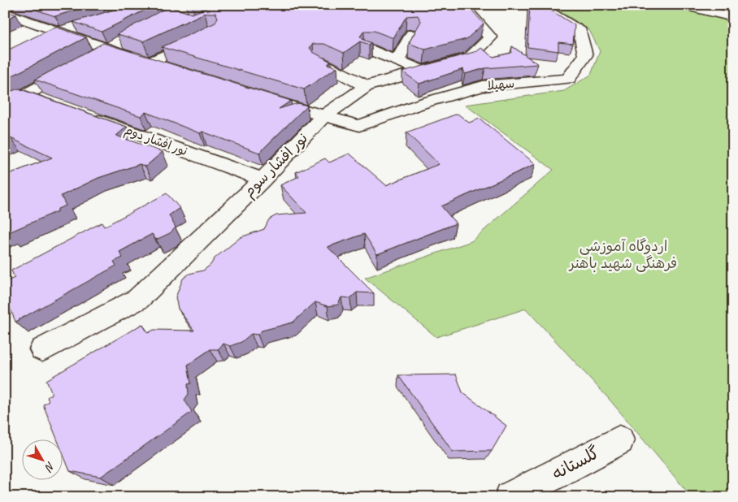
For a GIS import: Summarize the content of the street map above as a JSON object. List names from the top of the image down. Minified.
{"streets":{"street":["سهیلا","نور افشار دوم","نور افشار سوم","گلستانه"]},"crossings":[["سهیلا","نور افشار سوم"],["نور افشار دوم","نور افشار سوم"]],"parks":["اردوگاه آموزشی فرهنگی شهید باهنر"],"north":"bottom right"}
